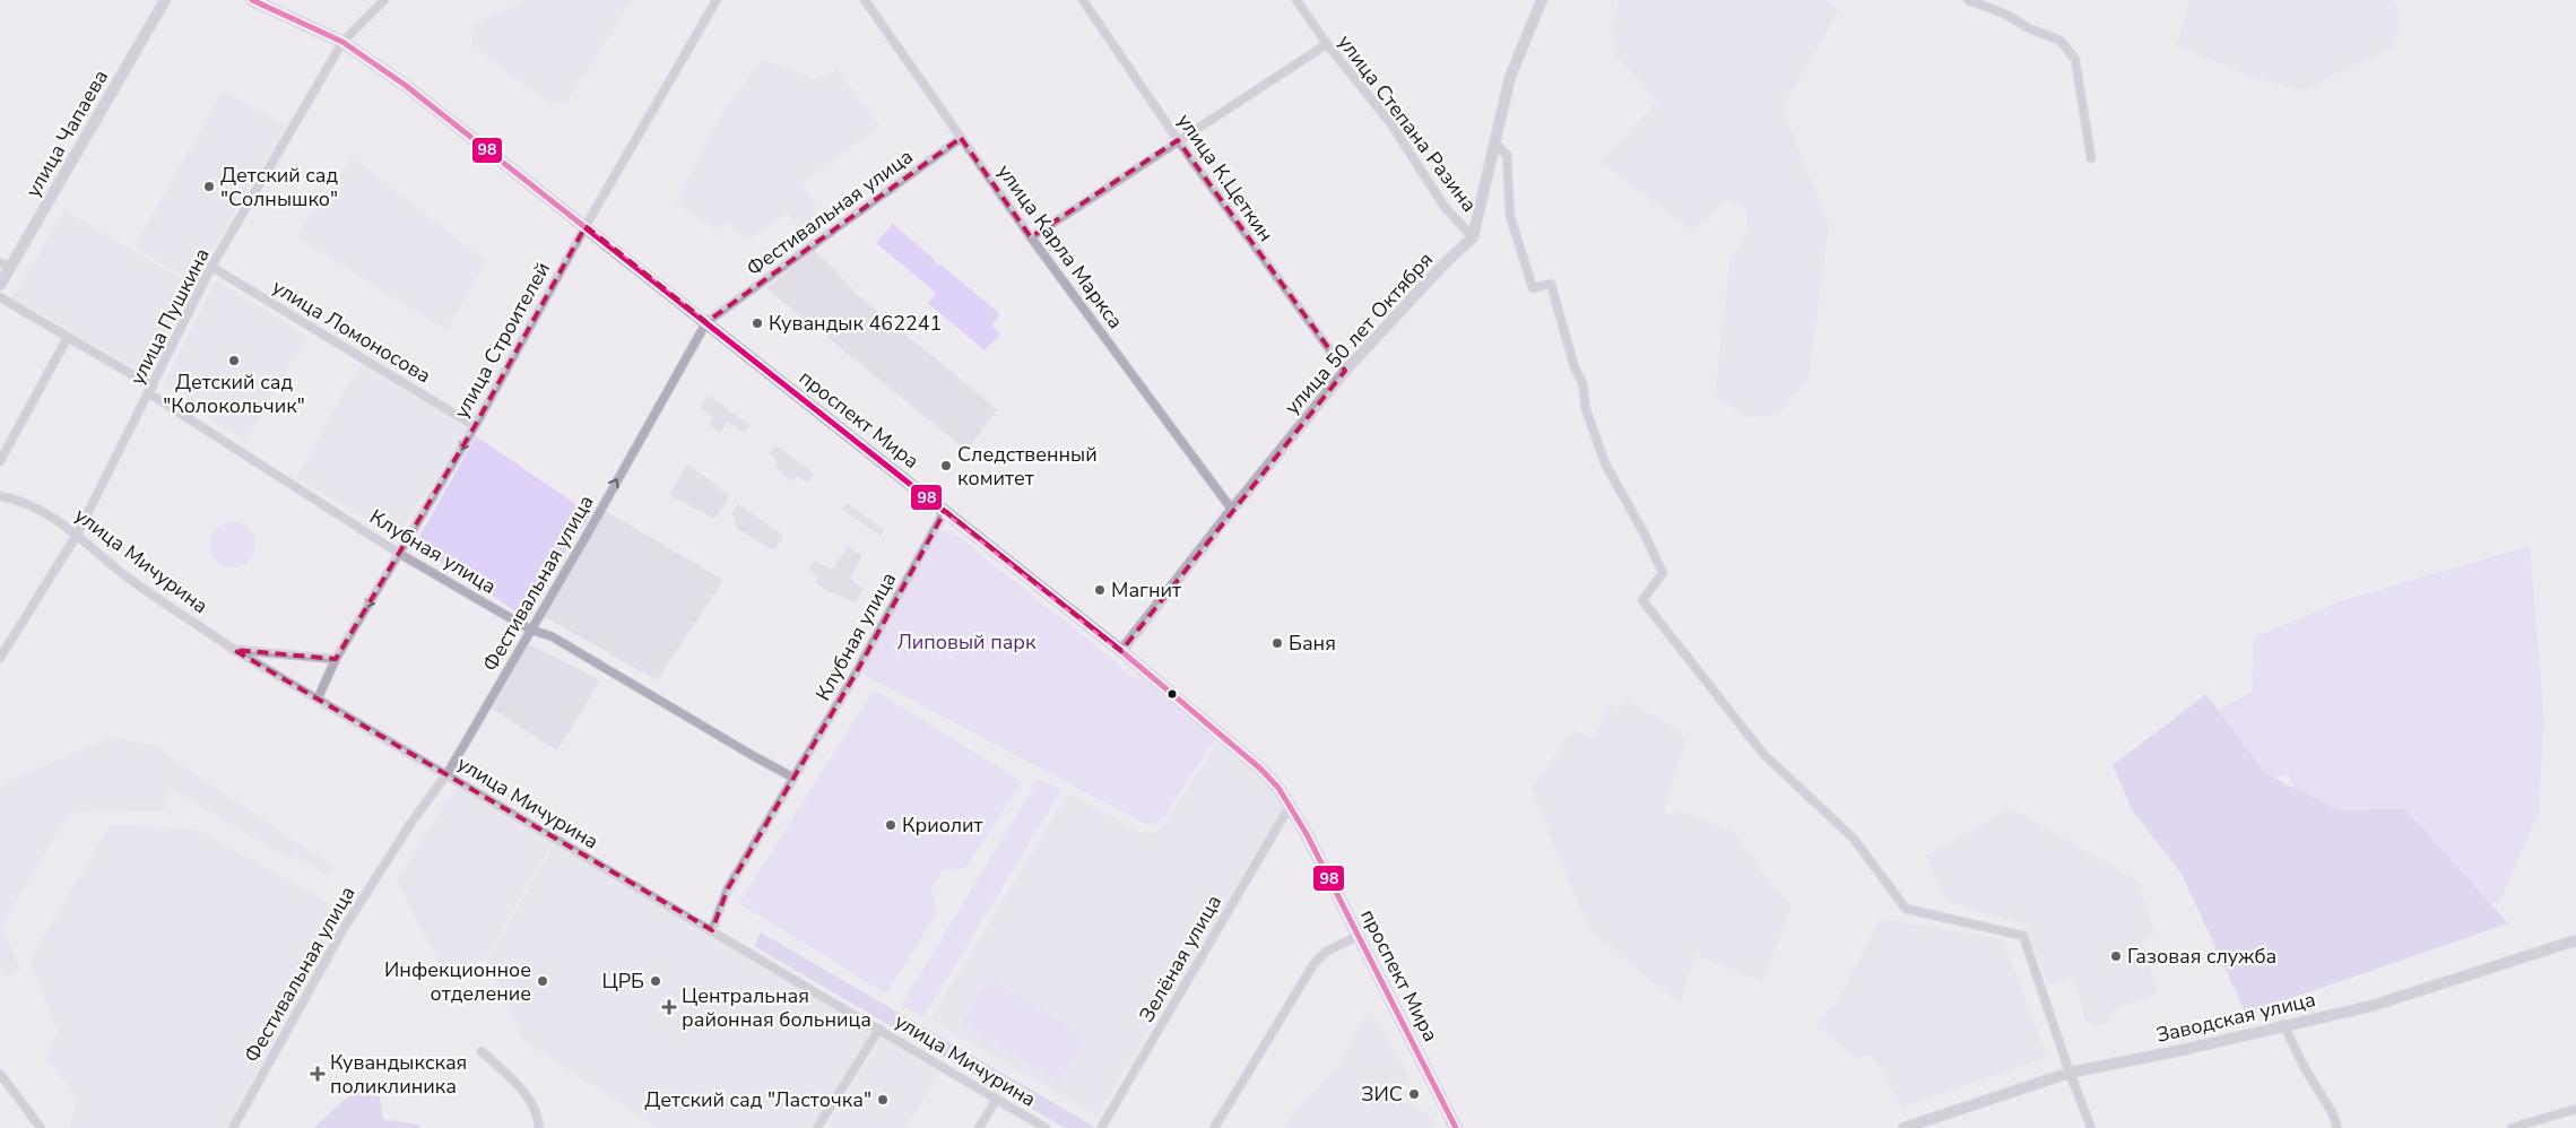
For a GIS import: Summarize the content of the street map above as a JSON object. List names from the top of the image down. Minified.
{"streets":{"main road":["проспект Мира"],"street":["улица Степана Разина","улица Чапаева","улица К.Цеткин","Фестивальная улица","улица Карла Маркса","улица Пушкина","улица Ломоносова","улица 50 лет Октября","улица Строителей","Клубная улица","улица Мичурина","Зелёная улица","Заводская улица"]},"crossings":[["улица Степана Разина","улица 50 лет Октября"],["улица Степана Разина","Заводская улица"],["улица К.Цеткин","улица 50 лет Октября"],["Фестивальная улица","улица Карла Маркса"],["Фестивальная улица","проспект Мира"],["Фестивальная улица","Клубная улица"],["Фестивальная улица","улица Мичурина"],["улица Карла Маркса","улица 50 лет Октября"],["улица Пушкина","улица Ломоносова"],["улица Пушкина","проспект Мира"],["улица Пушкина","Клубная улица"],["улица Пушкина","улица Мичурина"],["улица Ломоносова","улица Строителей"],["улица 50 лет Октября","проспект Мира"],["улица Строителей","проспект Мира"],["улица Строителей","Клубная улица"],["улица Строителей","улица Мичурина"],["проспект Мира","Клубная улица"],["проспект Мира","Зелёная улица"],["Клубная улица","улица Мичурина"]],"parks":["Липовый парк"],"places":{"other":["Детский сад \"Солнышко\"","Кувандык 462241","Детский сад \"Колокольчик\"","Следственный комитет","Магнит","Баня","Криолит","Газовая служба","Инфекционное отделение","ЦРБ","ЗИС","Детский сад \"Ласточка\""],"health":["Центральная районная больница","Кувандыкская поликлиника"]},"lines":["transit line 98"]}
